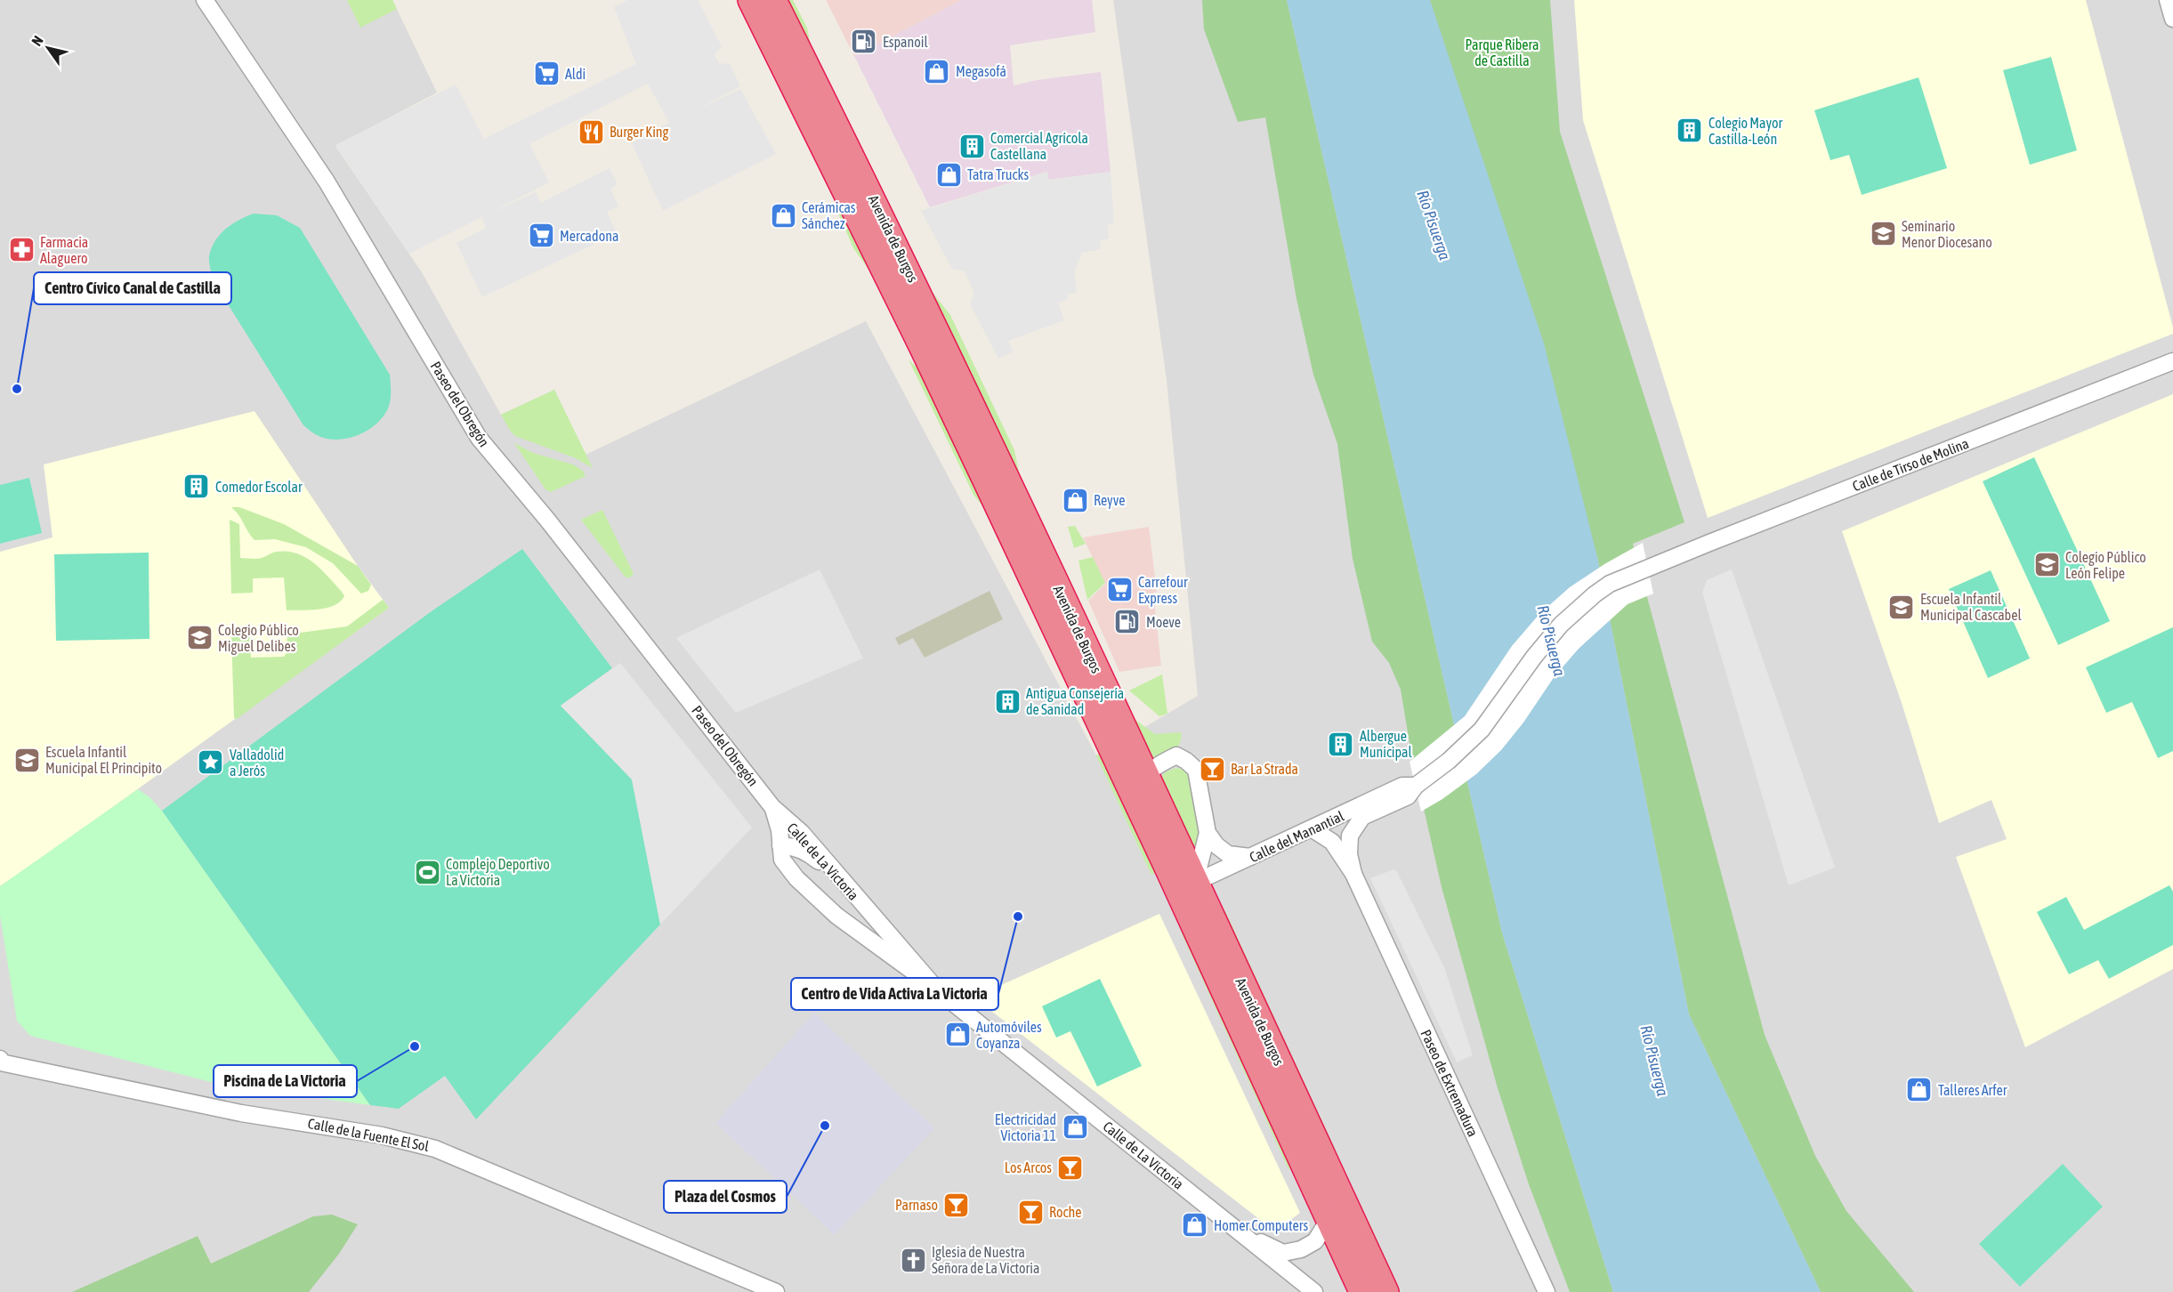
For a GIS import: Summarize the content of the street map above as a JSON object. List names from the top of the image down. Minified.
{"streets":{"highway":["Avenida de Burgos"],"street":["Paseo del Obregón","Calle de Tirso de Molina","Calle del Manantial","Calle de La Victoria","Paseo de Extremadura","Calle de la Fuente El Sol"]},"crossings":[["Avenida de Burgos","Calle del Manantial"],["Paseo del Obregón","Calle de La Victoria"],["Calle de Tirso de Molina","Calle del Manantial"],["Calle de Tirso de Molina","Paseo de Extremadura"],["Calle del Manantial","Paseo de Extremadura"]],"water":["Río Pisuerga"],"parks":["Parque Ribera de Castilla"],"places":{"fuel station":["Espanoil","Moeve"],"shop":["Megasofá","Tatra Trucks","Cerámicas Sánchez","Reyve","Automóviles Coyanza","Talleres Arfer","Electricidad Victoria 11","Homer Computers"],"supermarket":["Aldi","Mercadona","Carrefour Express"],"building":["Colegio Mayor Castilla-León","Comercial Agrícola Castellana","Comedor Escolar","Antigua Consejería de Sanidad","Albergue Municipal"],"restaurant":["Burger King"],"school or university":["Seminario Menor Diocesano","Colegio Público León Felipe","Escuela Infantil Municipal Cascabel","Colegio Público Miguel Delibes","Escuela Infantil Municipal El Principito"],"pharmacy":["Farmacia Alaguero"],"other":["Centro Cívico Canal de Castilla","Centro de Vida Activa La Victoria","Piscina de La Victoria","Plaza del Cosmos"],"place":["Valladolid a Jerós"],"bar":["Bar La Strada","Los Arcos","Parnaso","Roche"],"sports":["Complejo Deportivo La Victoria"],"church":["Iglesia de Nuestra Señora de La Victoria"]},"north":"top left"}
